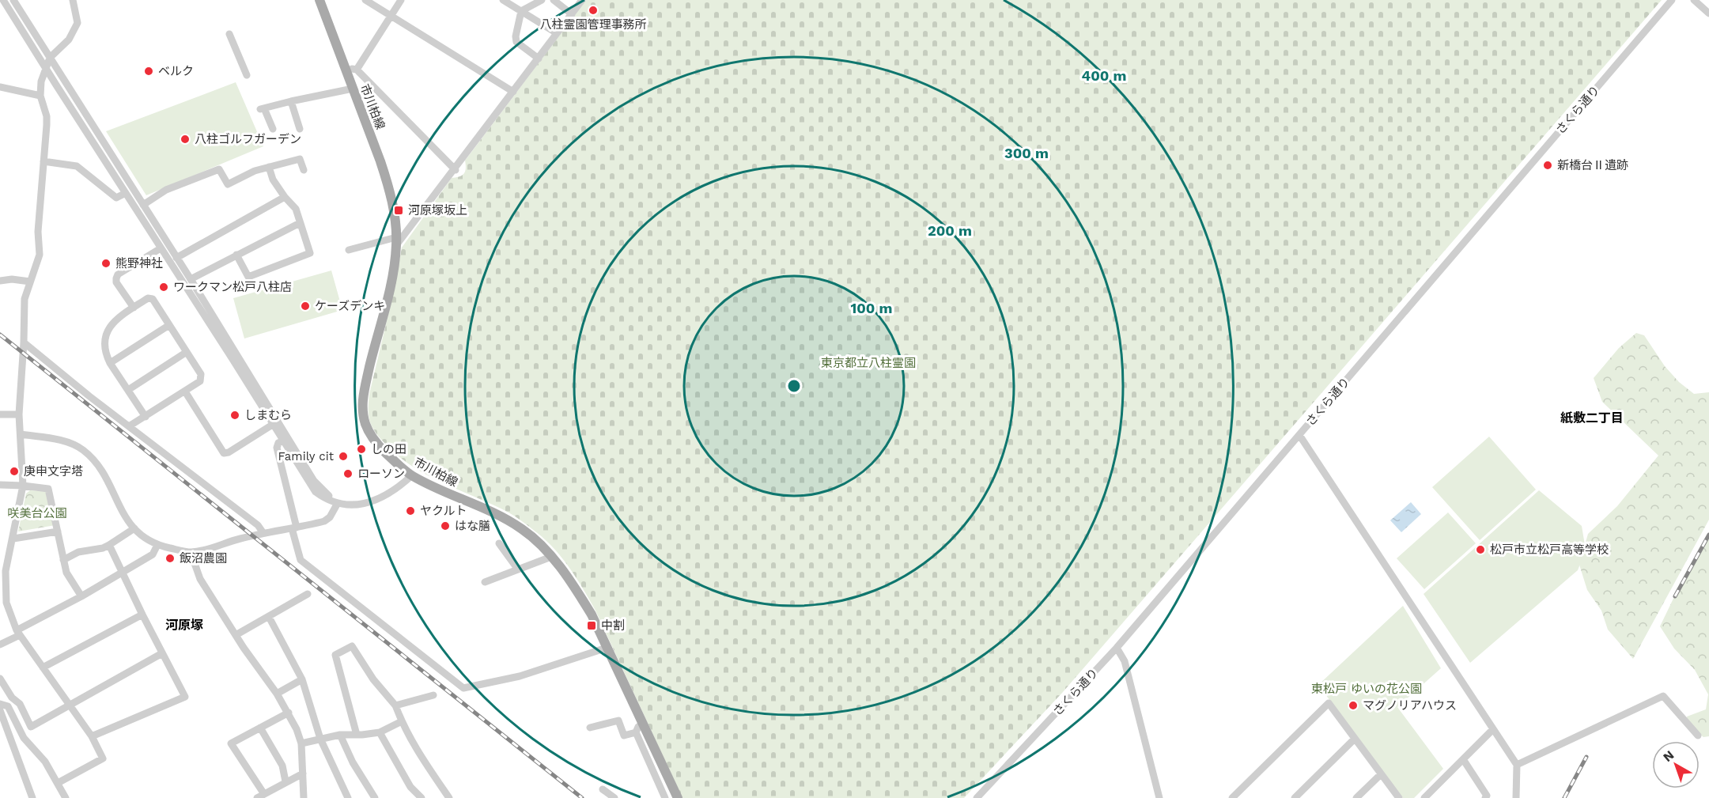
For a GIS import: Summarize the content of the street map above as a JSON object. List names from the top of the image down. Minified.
{"streets":{"main road":["市川柏線"],"street":["さくら通り"]},"districts":["紙敷二丁目","河原塚"],"parks":["東京都立八柱霊園","咲美台公園","東松戸 ゆいの花公園"],"places":{"other":["八柱霊園管理事務所","ベルク","八柱ゴルフガーデン","新橋台Ⅱ遺跡","熊野神社","ワークマン松戸八柱店","ケーズデンキ","しまむら","しの田","Family cit","庚申文字塔","ローソン","ヤクルト","はな膳","松戸市立松戸高等学校","飯沼農園","マグノリアハウス"],"transit":["河原塚坂上","中割"]},"north":"top left","rings":["400 m","300 m","200 m","100 m"]}
